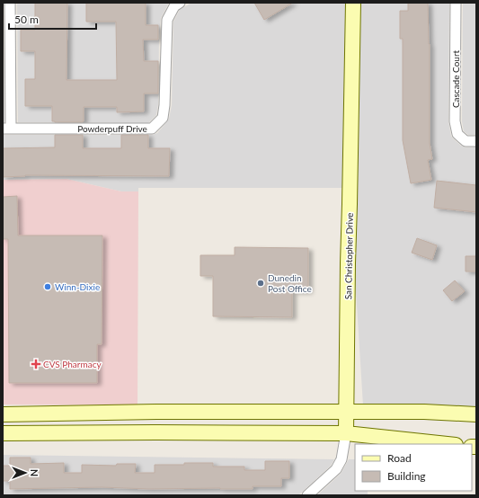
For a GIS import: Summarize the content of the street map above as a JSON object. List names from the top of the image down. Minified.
{"streets":{"main road":["San Christopher Drive"],"street":["Cascade Court","Powderpuff Drive"]},"places":{"other":["Dunedin Post Office","Winn-Dixie"],"health":["CVS Pharmacy"]},"legend":["Road","Building"],"scale_bar":"50 m","north":"right"}
